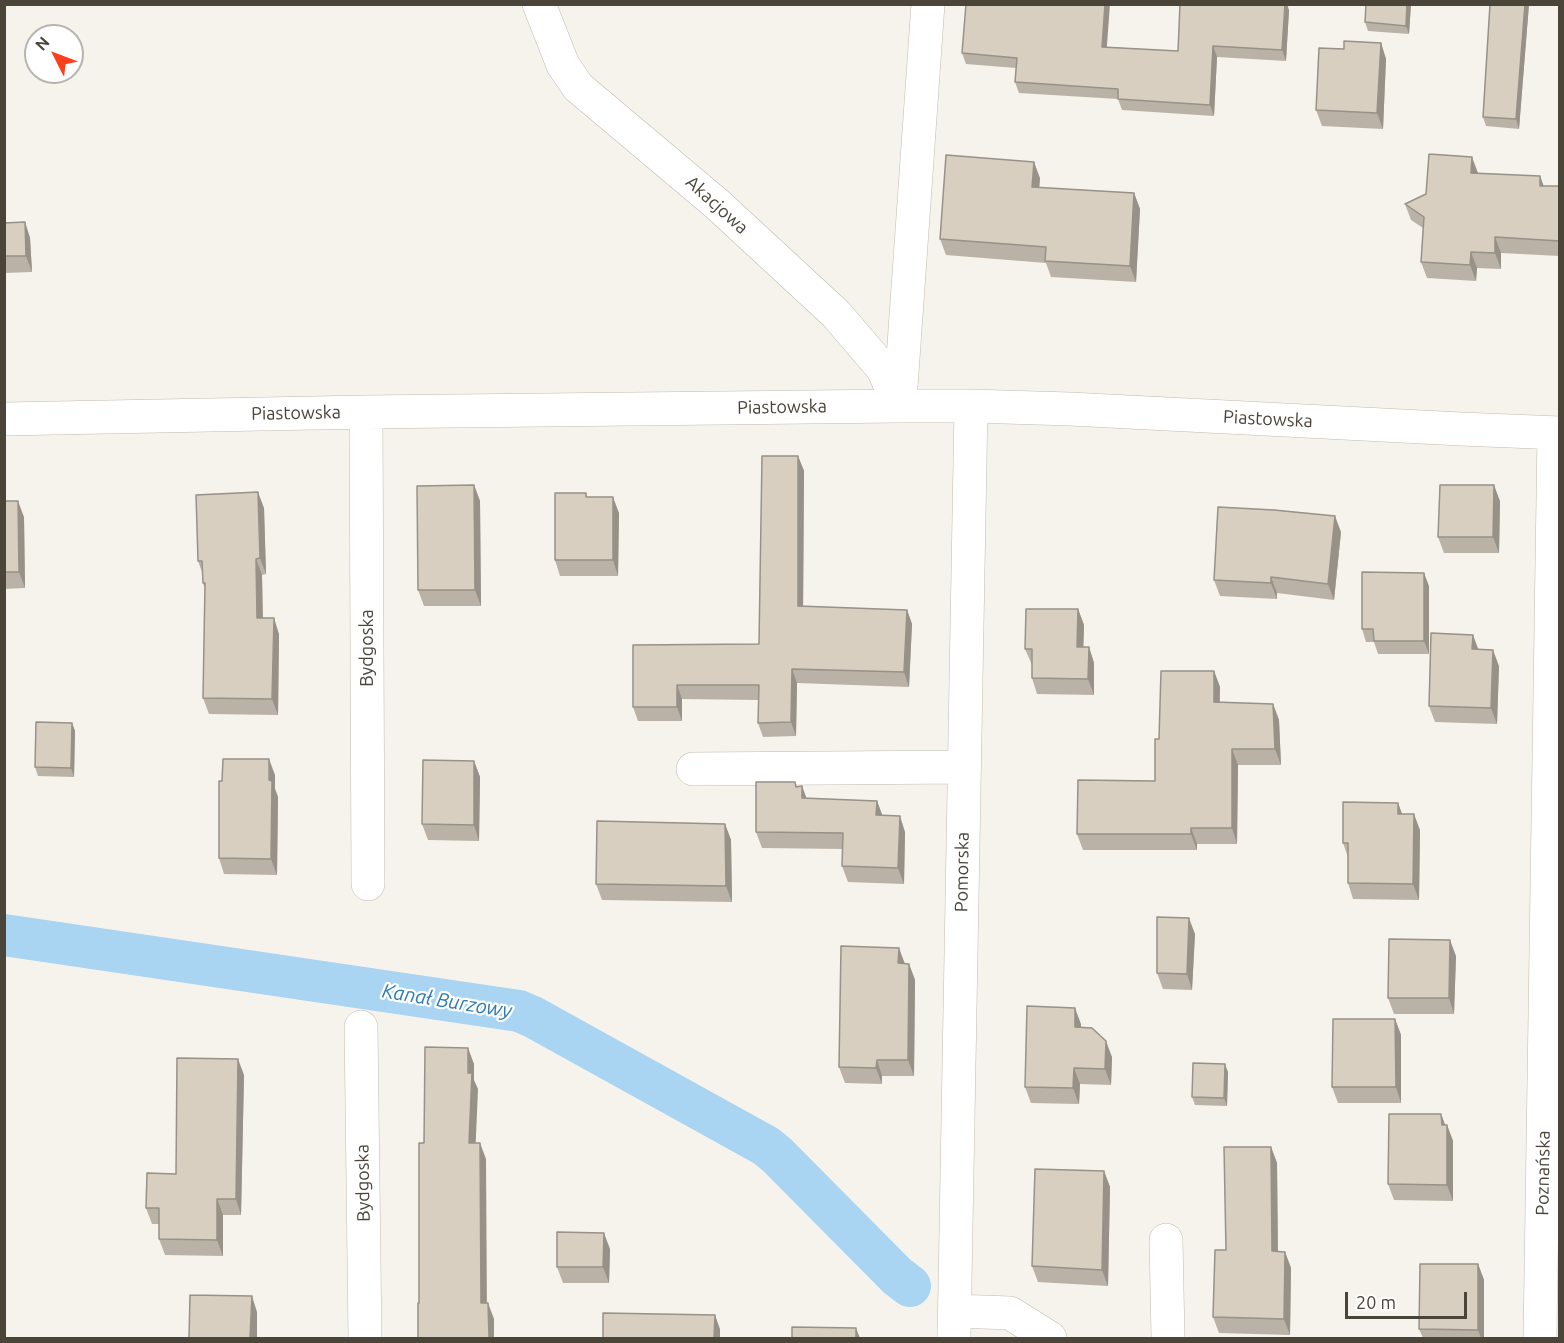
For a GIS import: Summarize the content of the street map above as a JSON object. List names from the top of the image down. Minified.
{"streets":{"street":["Akacjowa","Piastowska","Bydgoska","Pomorska","Poznańska"]},"crossings":[["Akacjowa","Piastowska"],["Piastowska","Bydgoska"],["Piastowska","Pomorska"],["Piastowska","Poznańska"]],"water":["Kanał Burzowy"],"scale_bar":"20 m","north":"top left"}
